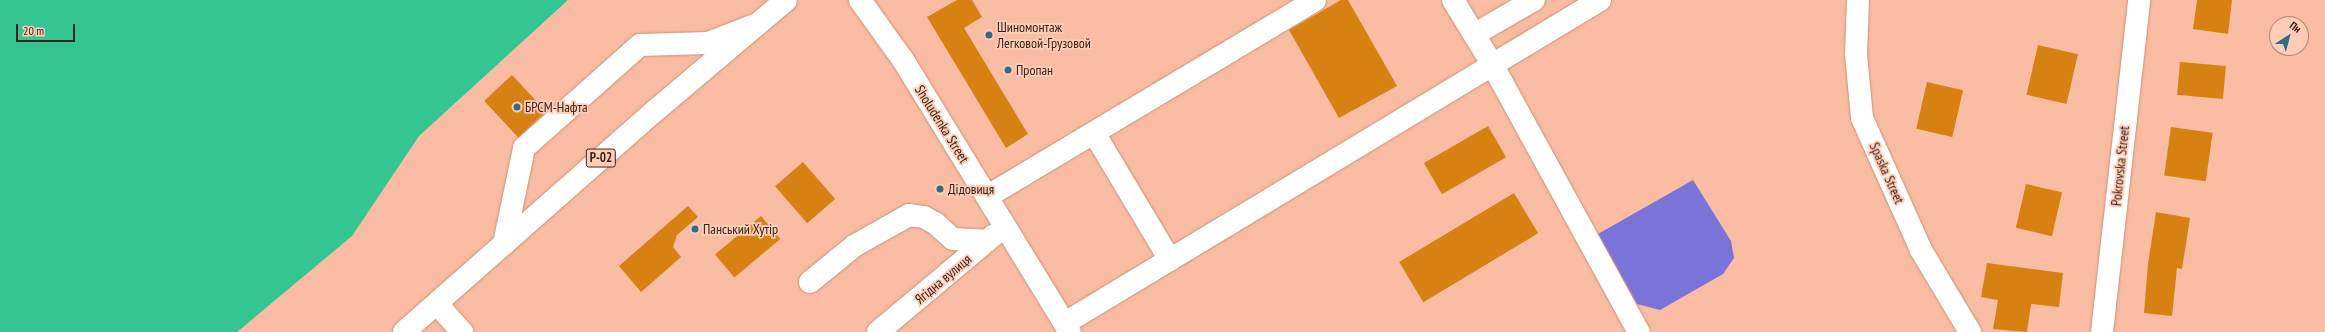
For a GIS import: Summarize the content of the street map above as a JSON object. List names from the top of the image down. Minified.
{"streets":{"street":["Sholudenka Street","Р-02","Pokrovska Street","Spaska Street","Ягідна вулиця"]},"crossings":[["Sholudenka Street","Ягідна вулиця"]],"places":["Шиномонтаж Легковой-Грузовой","Пропан","БРСМ-Нафта","Дідовиця","Панський Хутір"],"scale_bar":"20 m","north":"top right"}
